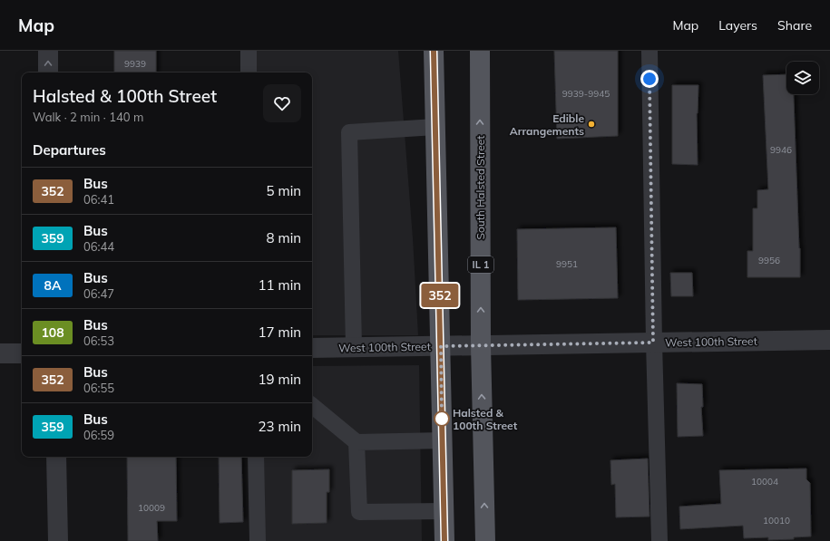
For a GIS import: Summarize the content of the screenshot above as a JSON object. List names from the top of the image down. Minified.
{"streets":{"main road":["South Halsted Street","IL 1"],"street":["West 100th Street"]},"crossings":[["South Halsted Street","West 100th Street"]],"places":["Edible Arrangements","Halsted & 100th Street"],"lines":["bus line 352"],"house_numbers":["9939","9939-9945","9946","9956","9951","10004","10009","10010"],"page":{"header":"Map","nav":["Map","Layers","Share"],"on_map":"352","heading":[["Halsted & 100th Street","Walk · 2 min · 140 m"],"Departures"],"list":[{"mark":"352","name":"Bus","note":"06:41","value":"5 min"},{"mark":"359","name":"Bus","note":"06:44","value":"8 min"},{"mark":"8A","name":"Bus","note":"06:47","value":"11 min"},{"mark":"108","name":"Bus","note":"06:53","value":"17 min"},{"mark":"352","name":"Bus","note":"06:55","value":"19 min"},{"mark":"359","name":"Bus","note":"06:59","value":"23 min"}]}}
